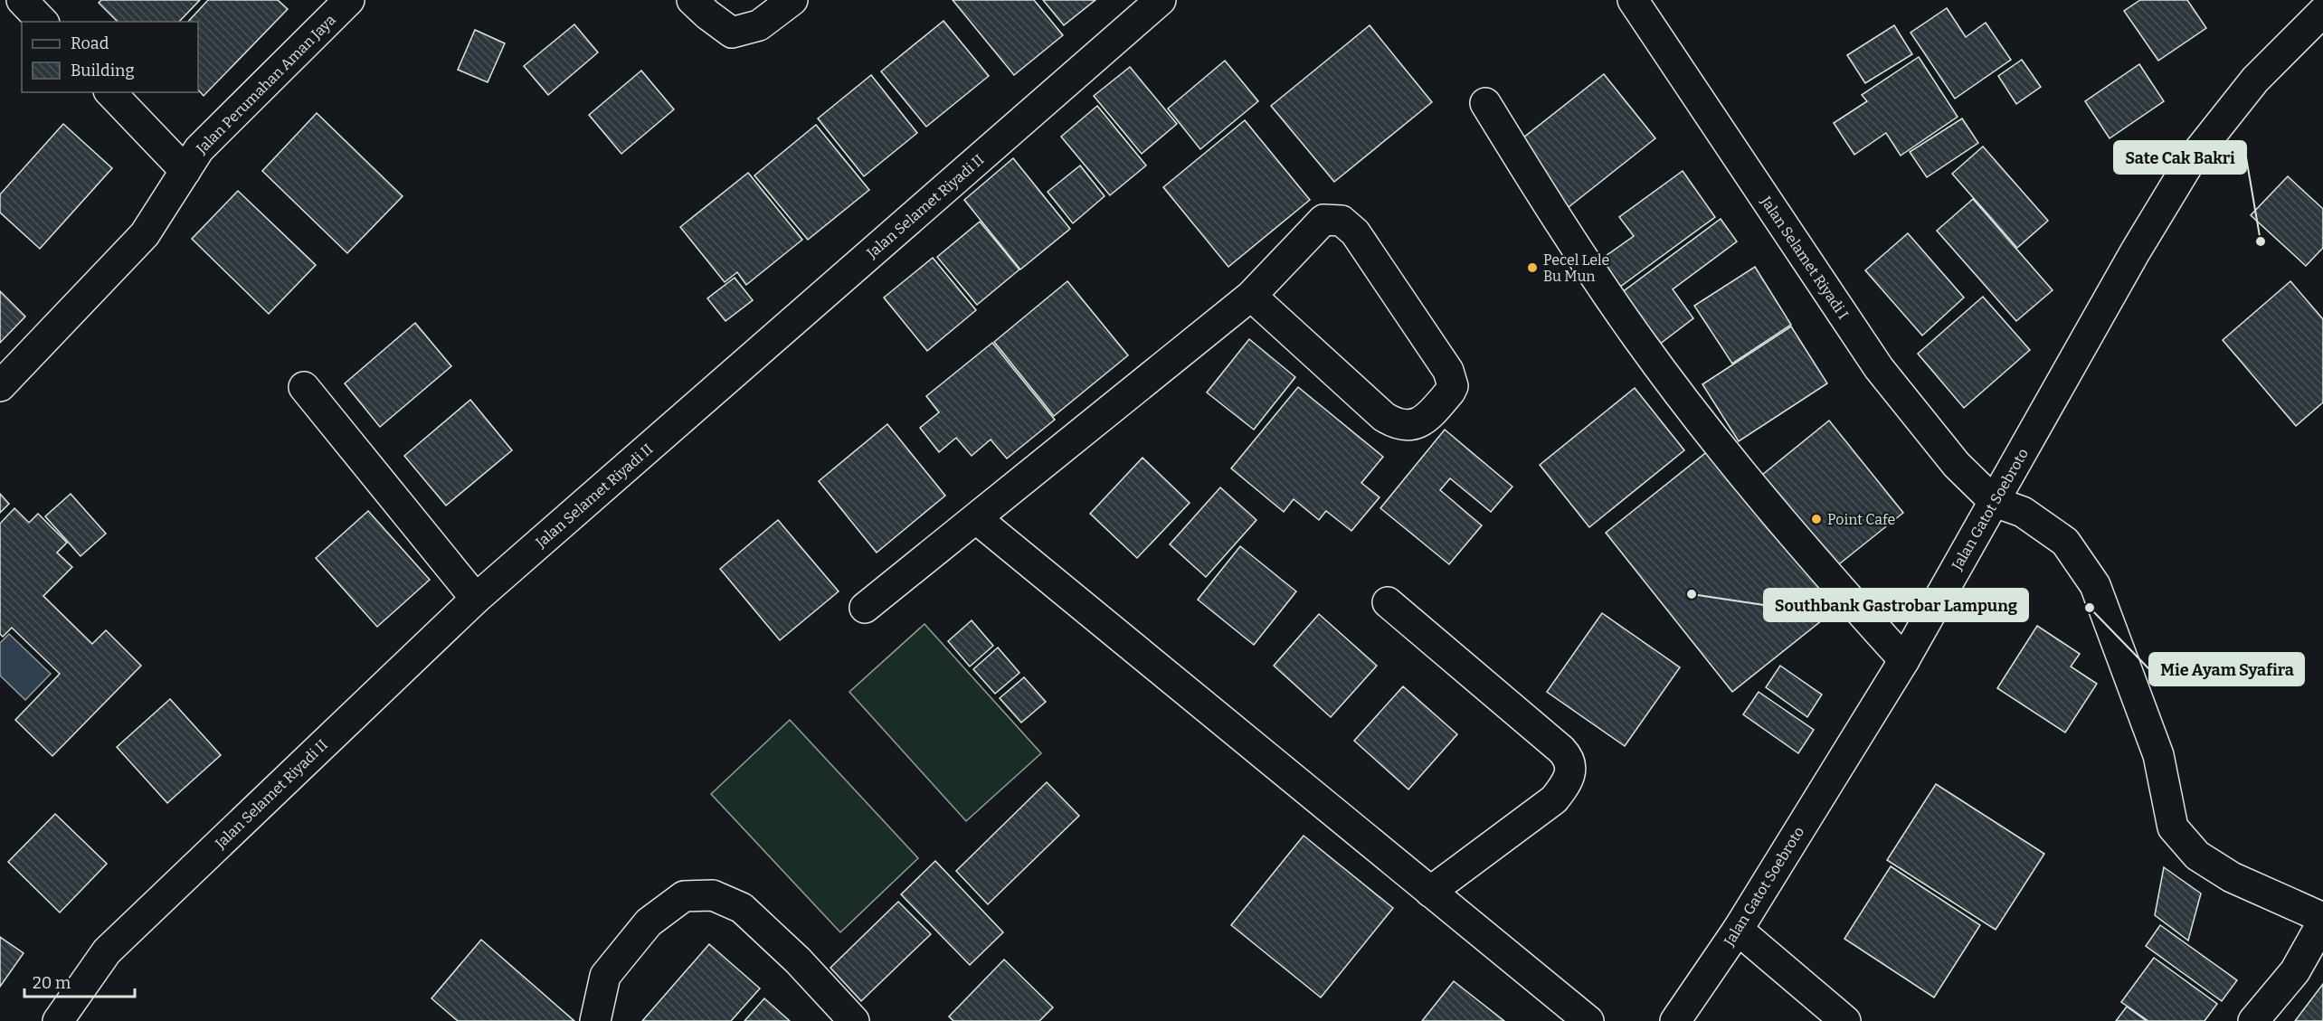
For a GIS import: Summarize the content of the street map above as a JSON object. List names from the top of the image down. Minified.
{"streets":{"street":["Jalan Perumahan Aman Jaya","Jalan Selamet Riyadi II","Jalan Selamet Riyadi I","Jalan Gatot Soebroto"]},"crossings":[["Jalan Selamet Riyadi I","Jalan Gatot Soebroto"]],"places":["Sate Cak Bakri","Pecel Lele Bu Mun","Point Cafe","Southbank Gastrobar Lampung","Mie Ayam Syafira"],"legend":["Road","Building"],"scale_bar":"20 m"}
